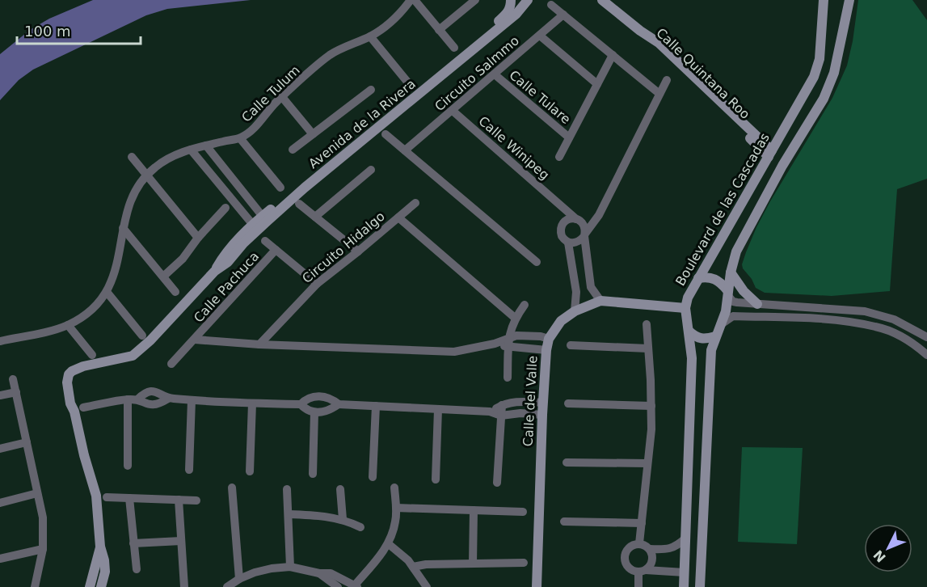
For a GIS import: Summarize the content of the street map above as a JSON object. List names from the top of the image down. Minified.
{"streets":{"street":["Circuito Salmmo","Calle Quintana Roo","Calle Tulum","Calle Tulare","Avenida de la Rivera","Calle Winipeg","Boulevard de las Cascadas","Circuito Hidalgo","Calle Pachuca","Calle del Valle"]},"crossings":[["Circuito Salmmo","Calle Tulare"],["Circuito Salmmo","Calle Winipeg"],["Calle Quintana Roo","Boulevard de las Cascadas"],["Boulevard de las Cascadas","Calle del Valle"]],"scale_bar":"100 m","north":"bottom left"}
